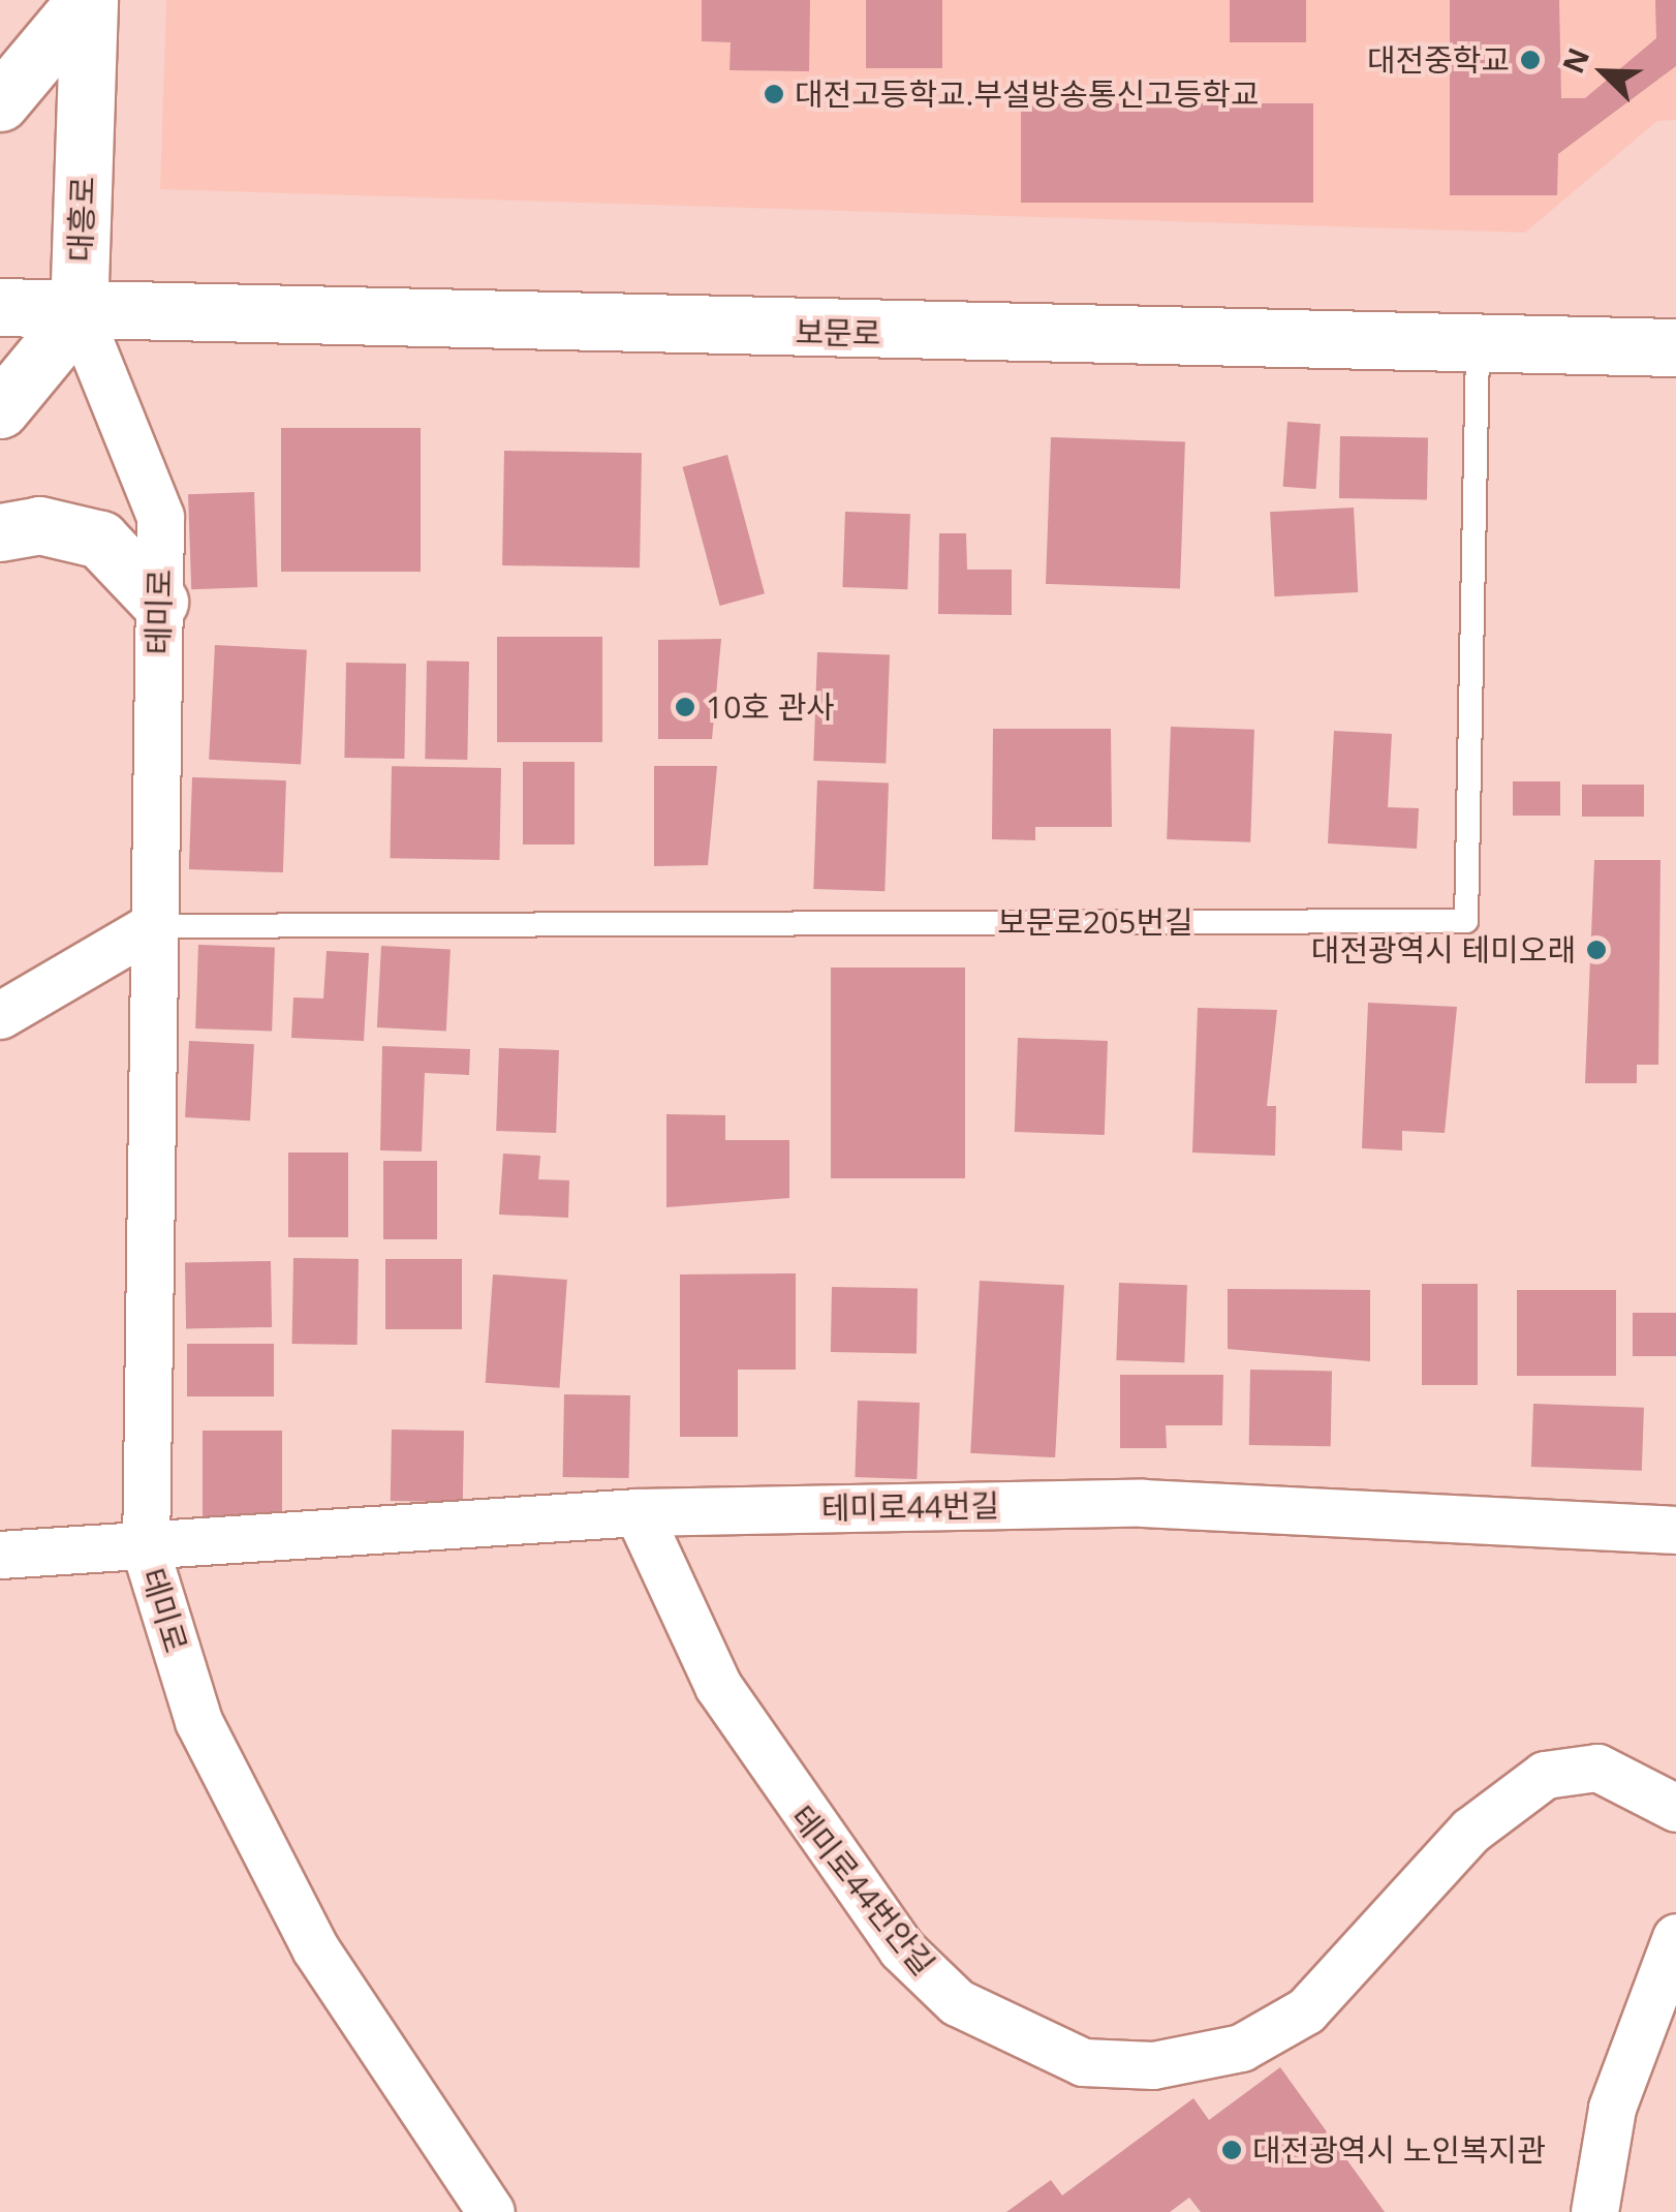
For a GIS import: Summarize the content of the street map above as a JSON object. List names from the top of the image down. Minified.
{"streets":{"main road":["대흥로","보문로"],"street":["테미로","테미로44번길","테미로44번안길"],"lane":["보문로205번길"]},"crossings":[["대흥로","보문로"],["대흥로","테미로"],["보문로","테미로"],["보문로","보문로205번길"],["테미로","보문로205번길"],["테미로","테미로44번길"],["테미로44번길","테미로44번안길"]],"places":["대전중학교","대전고등학교.부설방송통신고등학교","10호 관사","대전광역시 테미오래","대전광역시 노인복지관"],"north":"top left"}
